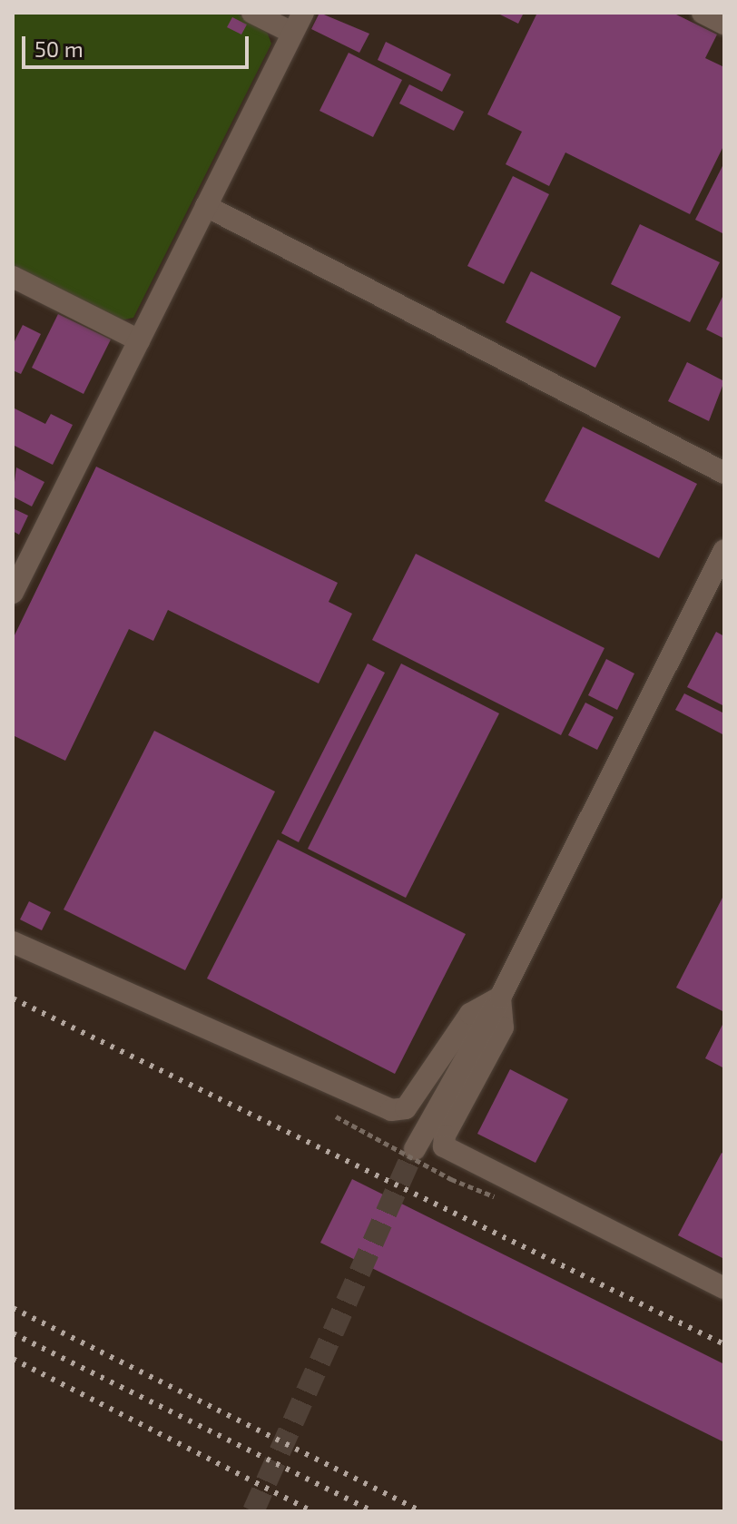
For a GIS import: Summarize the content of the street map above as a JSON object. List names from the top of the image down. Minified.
{"scale_bar":"50 m"}
